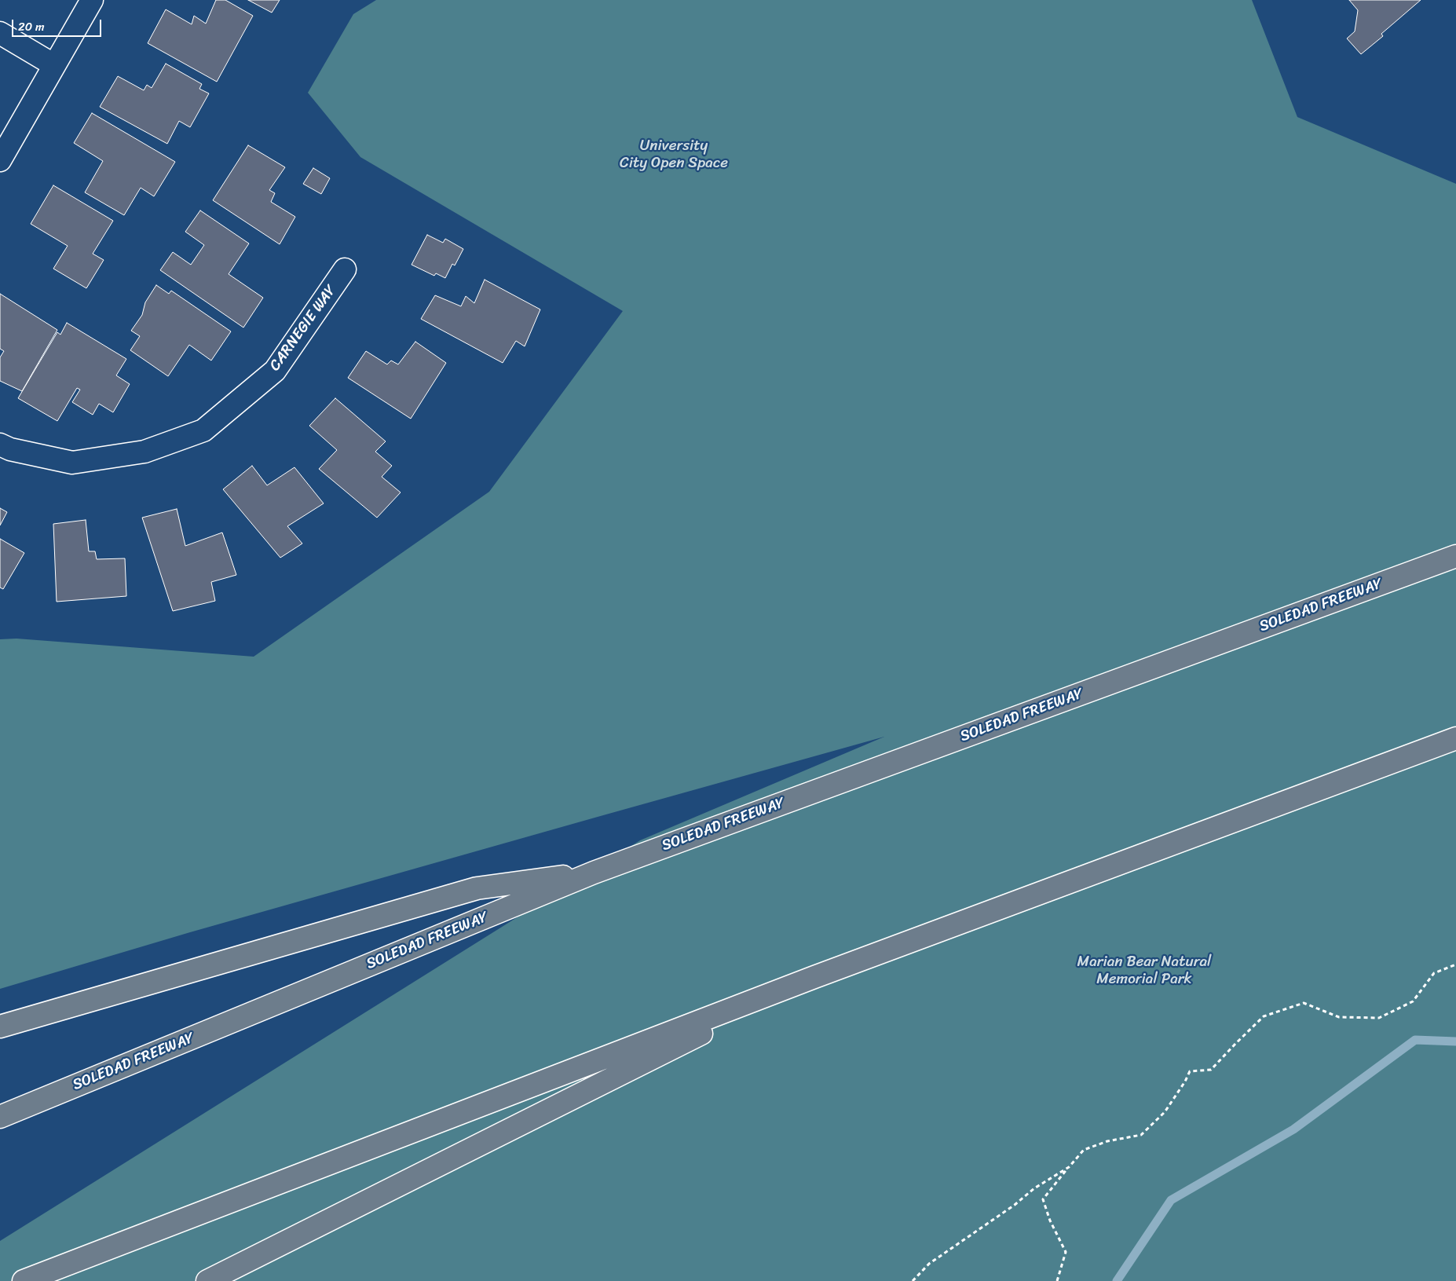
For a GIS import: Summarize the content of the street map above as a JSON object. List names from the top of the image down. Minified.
{"streets":{"highway":["SOLEDAD FREEWAY"],"street":["CARNEGIE WAY"]},"parks":["University City Open Space","Marian Bear Natural Memorial Park"],"scale_bar":"20 m"}
